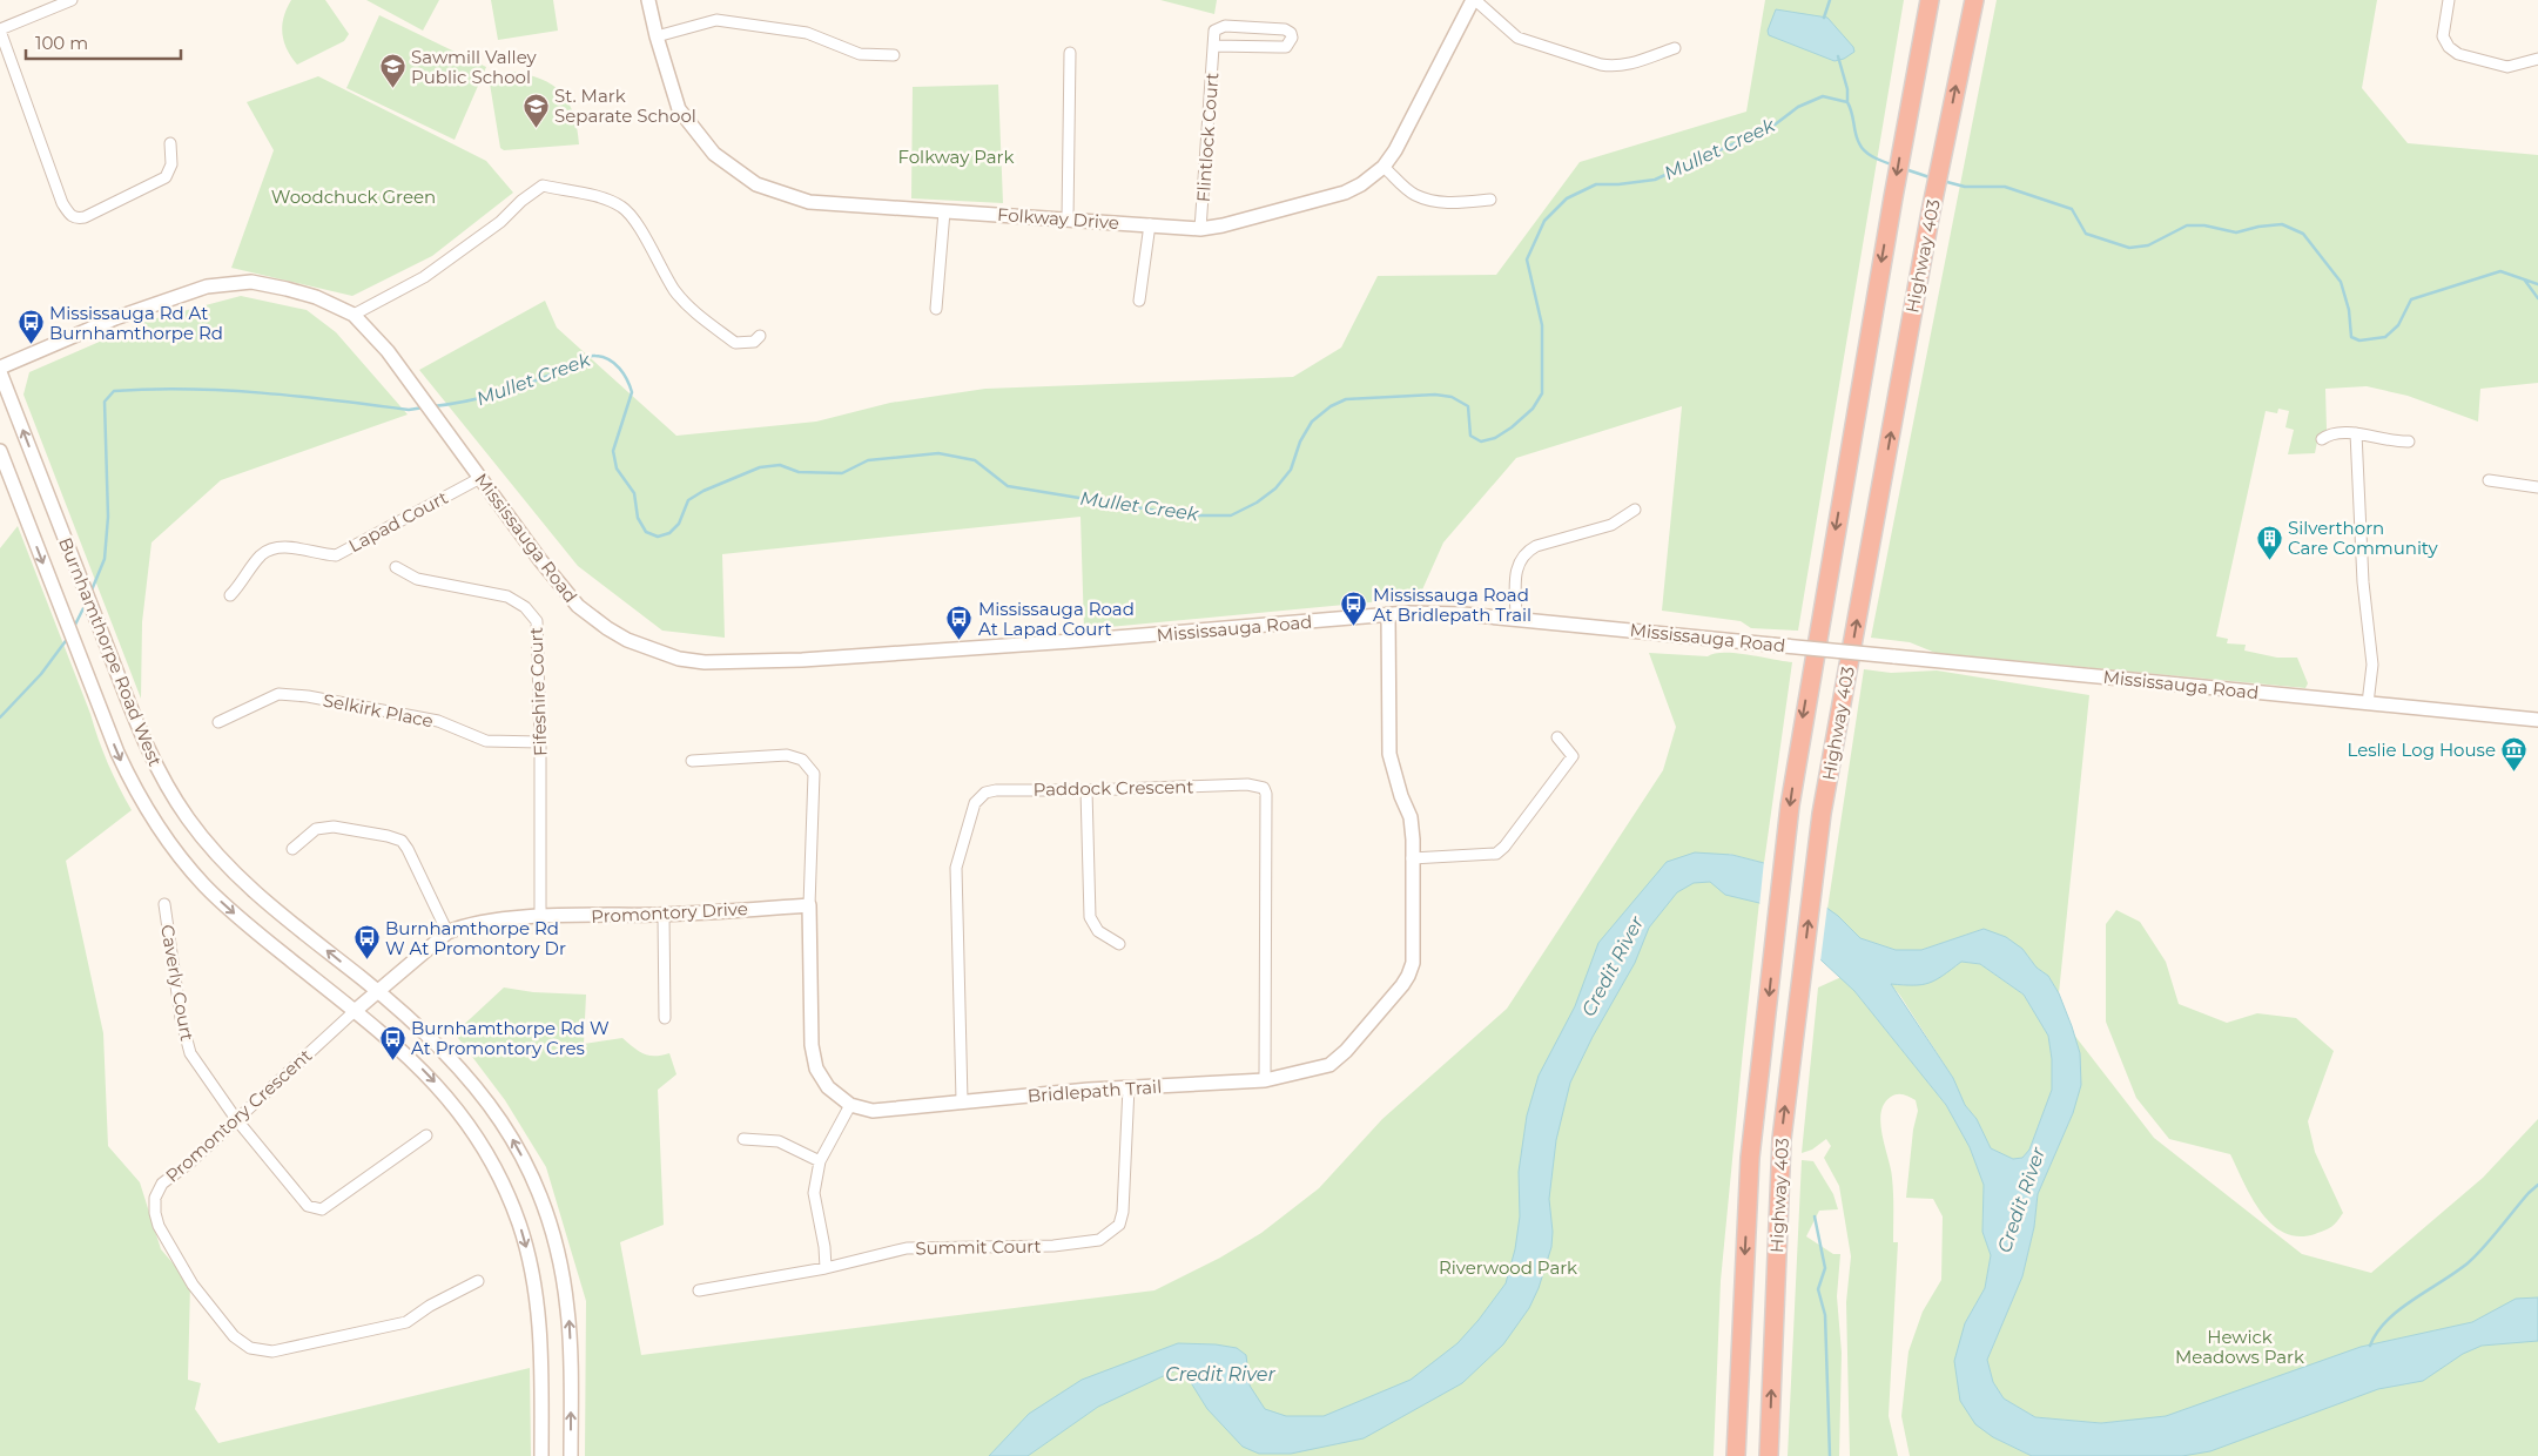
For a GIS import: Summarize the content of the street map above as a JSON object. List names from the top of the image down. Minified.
{"streets":{"highway":["Highway 403"],"main road":["Folkway Drive","Mississauga Road","Burnhamthorpe Road West","Promontory Drive","Bridlepath Trail"],"street":["Flintlock Court","Lapad Court","Fifeshire Court","Selkirk Place","Paddock Crescent","Caverly Court","Promontory Crescent","Summit Court"]},"crossings":[["Flintlock Court","Folkway Drive"],["Lapad Court","Mississauga Road"],["Mississauga Road","Burnhamthorpe Road West"],["Mississauga Road","Bridlepath Trail"],["Burnhamthorpe Road West","Promontory Drive"],["Burnhamthorpe Road West","Promontory Crescent"],["Fifeshire Court","Selkirk Place"],["Fifeshire Court","Promontory Drive"],["Paddock Crescent","Bridlepath Trail"],["Promontory Drive","Bridlepath Trail"],["Promontory Drive","Promontory Crescent"],["Caverly Court","Promontory Crescent"],["Bridlepath Trail","Summit Court"]],"water":["Mullet Creek","Credit River"],"parks":["Folkway Park","Woodchuck Green","Riverwood Park","Hewick Meadows Park"],"places":{"school or university":["Sawmill Valley Public School","St. Mark Separate School"],"bus stop":["Mississauga Rd At Burnhamthorpe Rd","Mississauga Road At Bridlepath Trail","Mississauga Road At Lapad Court","Burnhamthorpe Rd W At Promontory Dr","Burnhamthorpe Rd W At Promontory Cres"],"building":["Silverthorn Care Community"],"museum":["Leslie Log House"]},"scale_bar":"100 m"}
